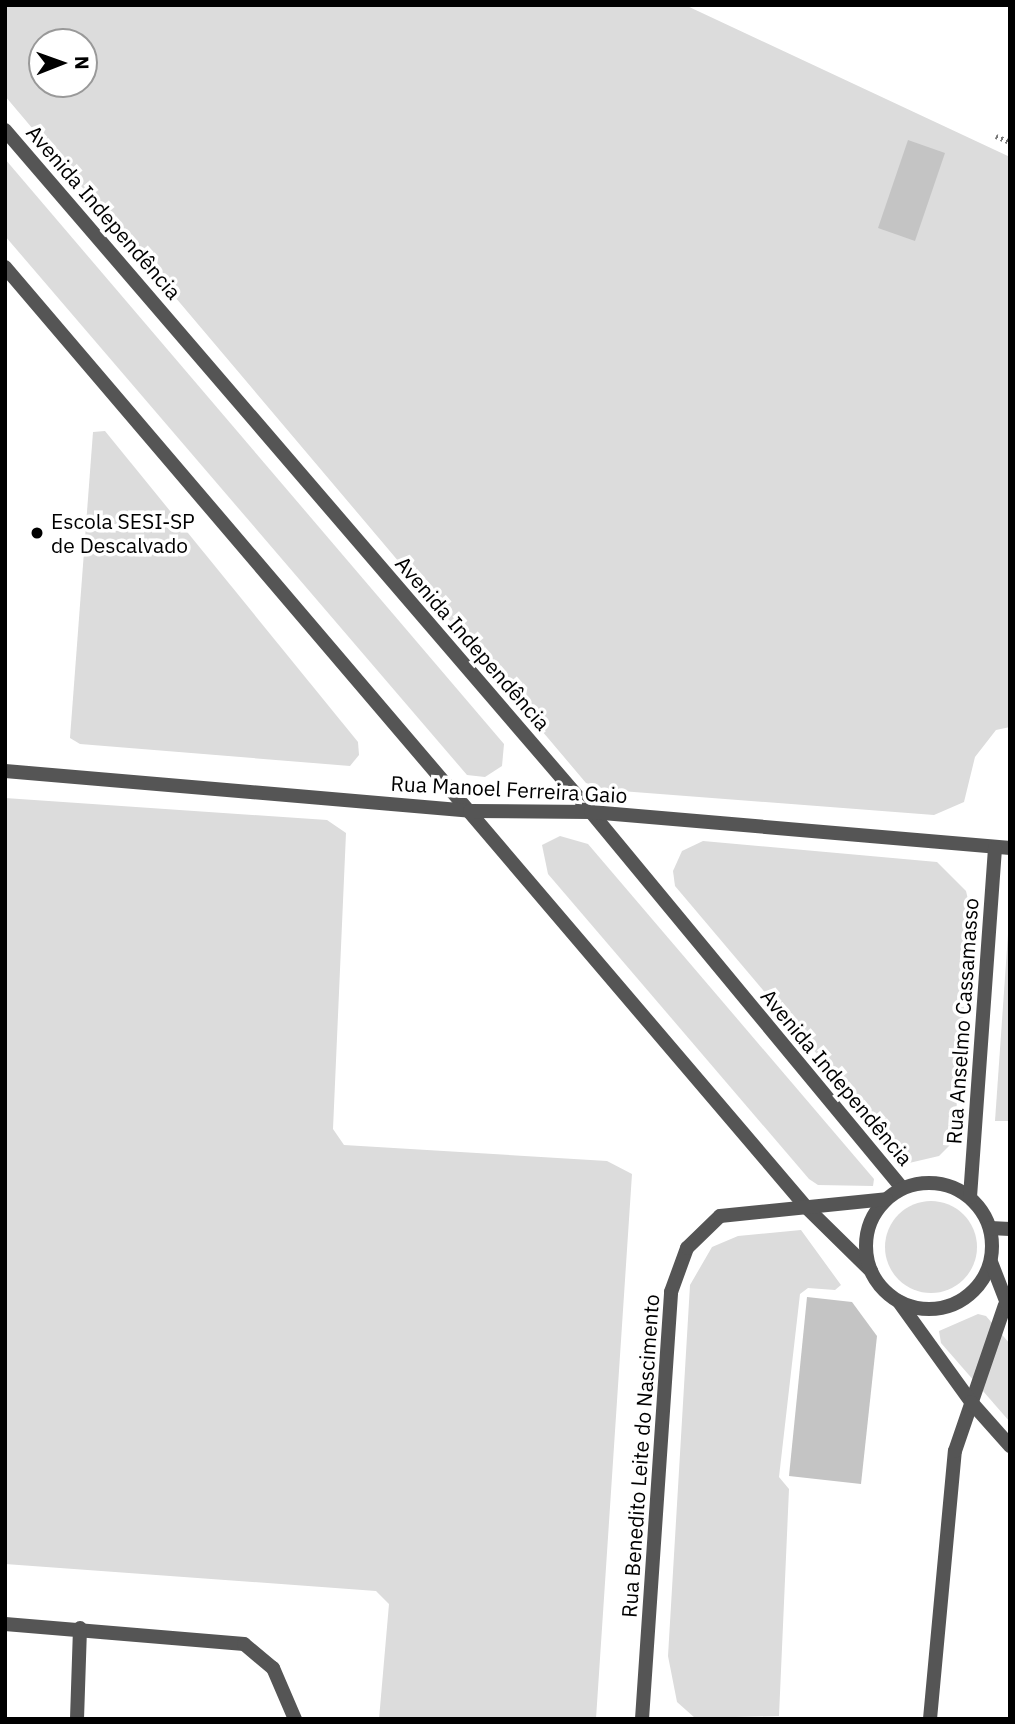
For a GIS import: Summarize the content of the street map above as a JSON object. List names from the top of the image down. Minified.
{"streets":{"street":["Avenida Independência","Rua Manoel Ferreira Gaio","Rua Anselmo Cassamasso","Rua Benedito Leite do Nascimento"]},"crossings":[["Avenida Independência","Rua Manoel Ferreira Gaio"],["Avenida Independência","Rua Anselmo Cassamasso"],["Avenida Independência","Rua Benedito Leite do Nascimento"],["Rua Manoel Ferreira Gaio","Rua Anselmo Cassamasso"],["Rua Anselmo Cassamasso","Rua Benedito Leite do Nascimento"]],"places":["Escola SESI-SP de Descalvado"],"north":"right"}
